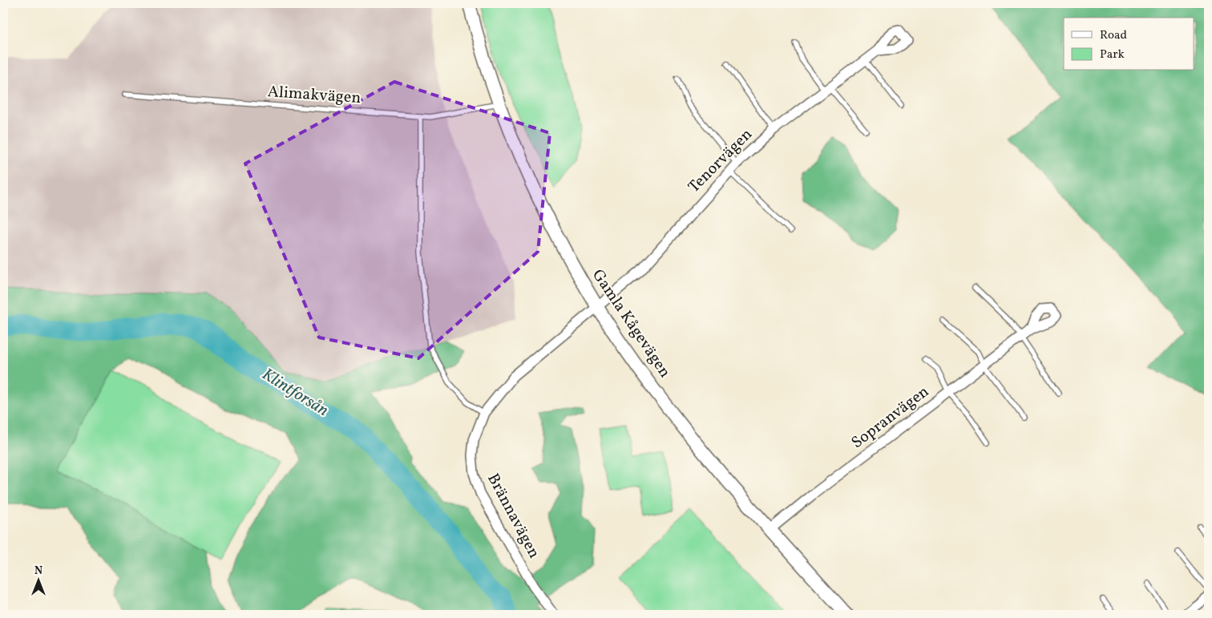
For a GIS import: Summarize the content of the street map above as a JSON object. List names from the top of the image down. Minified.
{"streets":{"street":["Tenorvägen","Gamla Kågevägen","Sopranvägen","Brännavägen"],"lane":["Alimakvägen"]},"crossings":[["Alimakvägen","Gamla Kågevägen"],["Tenorvägen","Gamla Kågevägen"],["Tenorvägen","Brännavägen"],["Gamla Kågevägen","Sopranvägen"],["Gamla Kågevägen","Brännavägen"]],"water":["Klintforsån"],"legend":["Road","Park"],"north":"top"}
